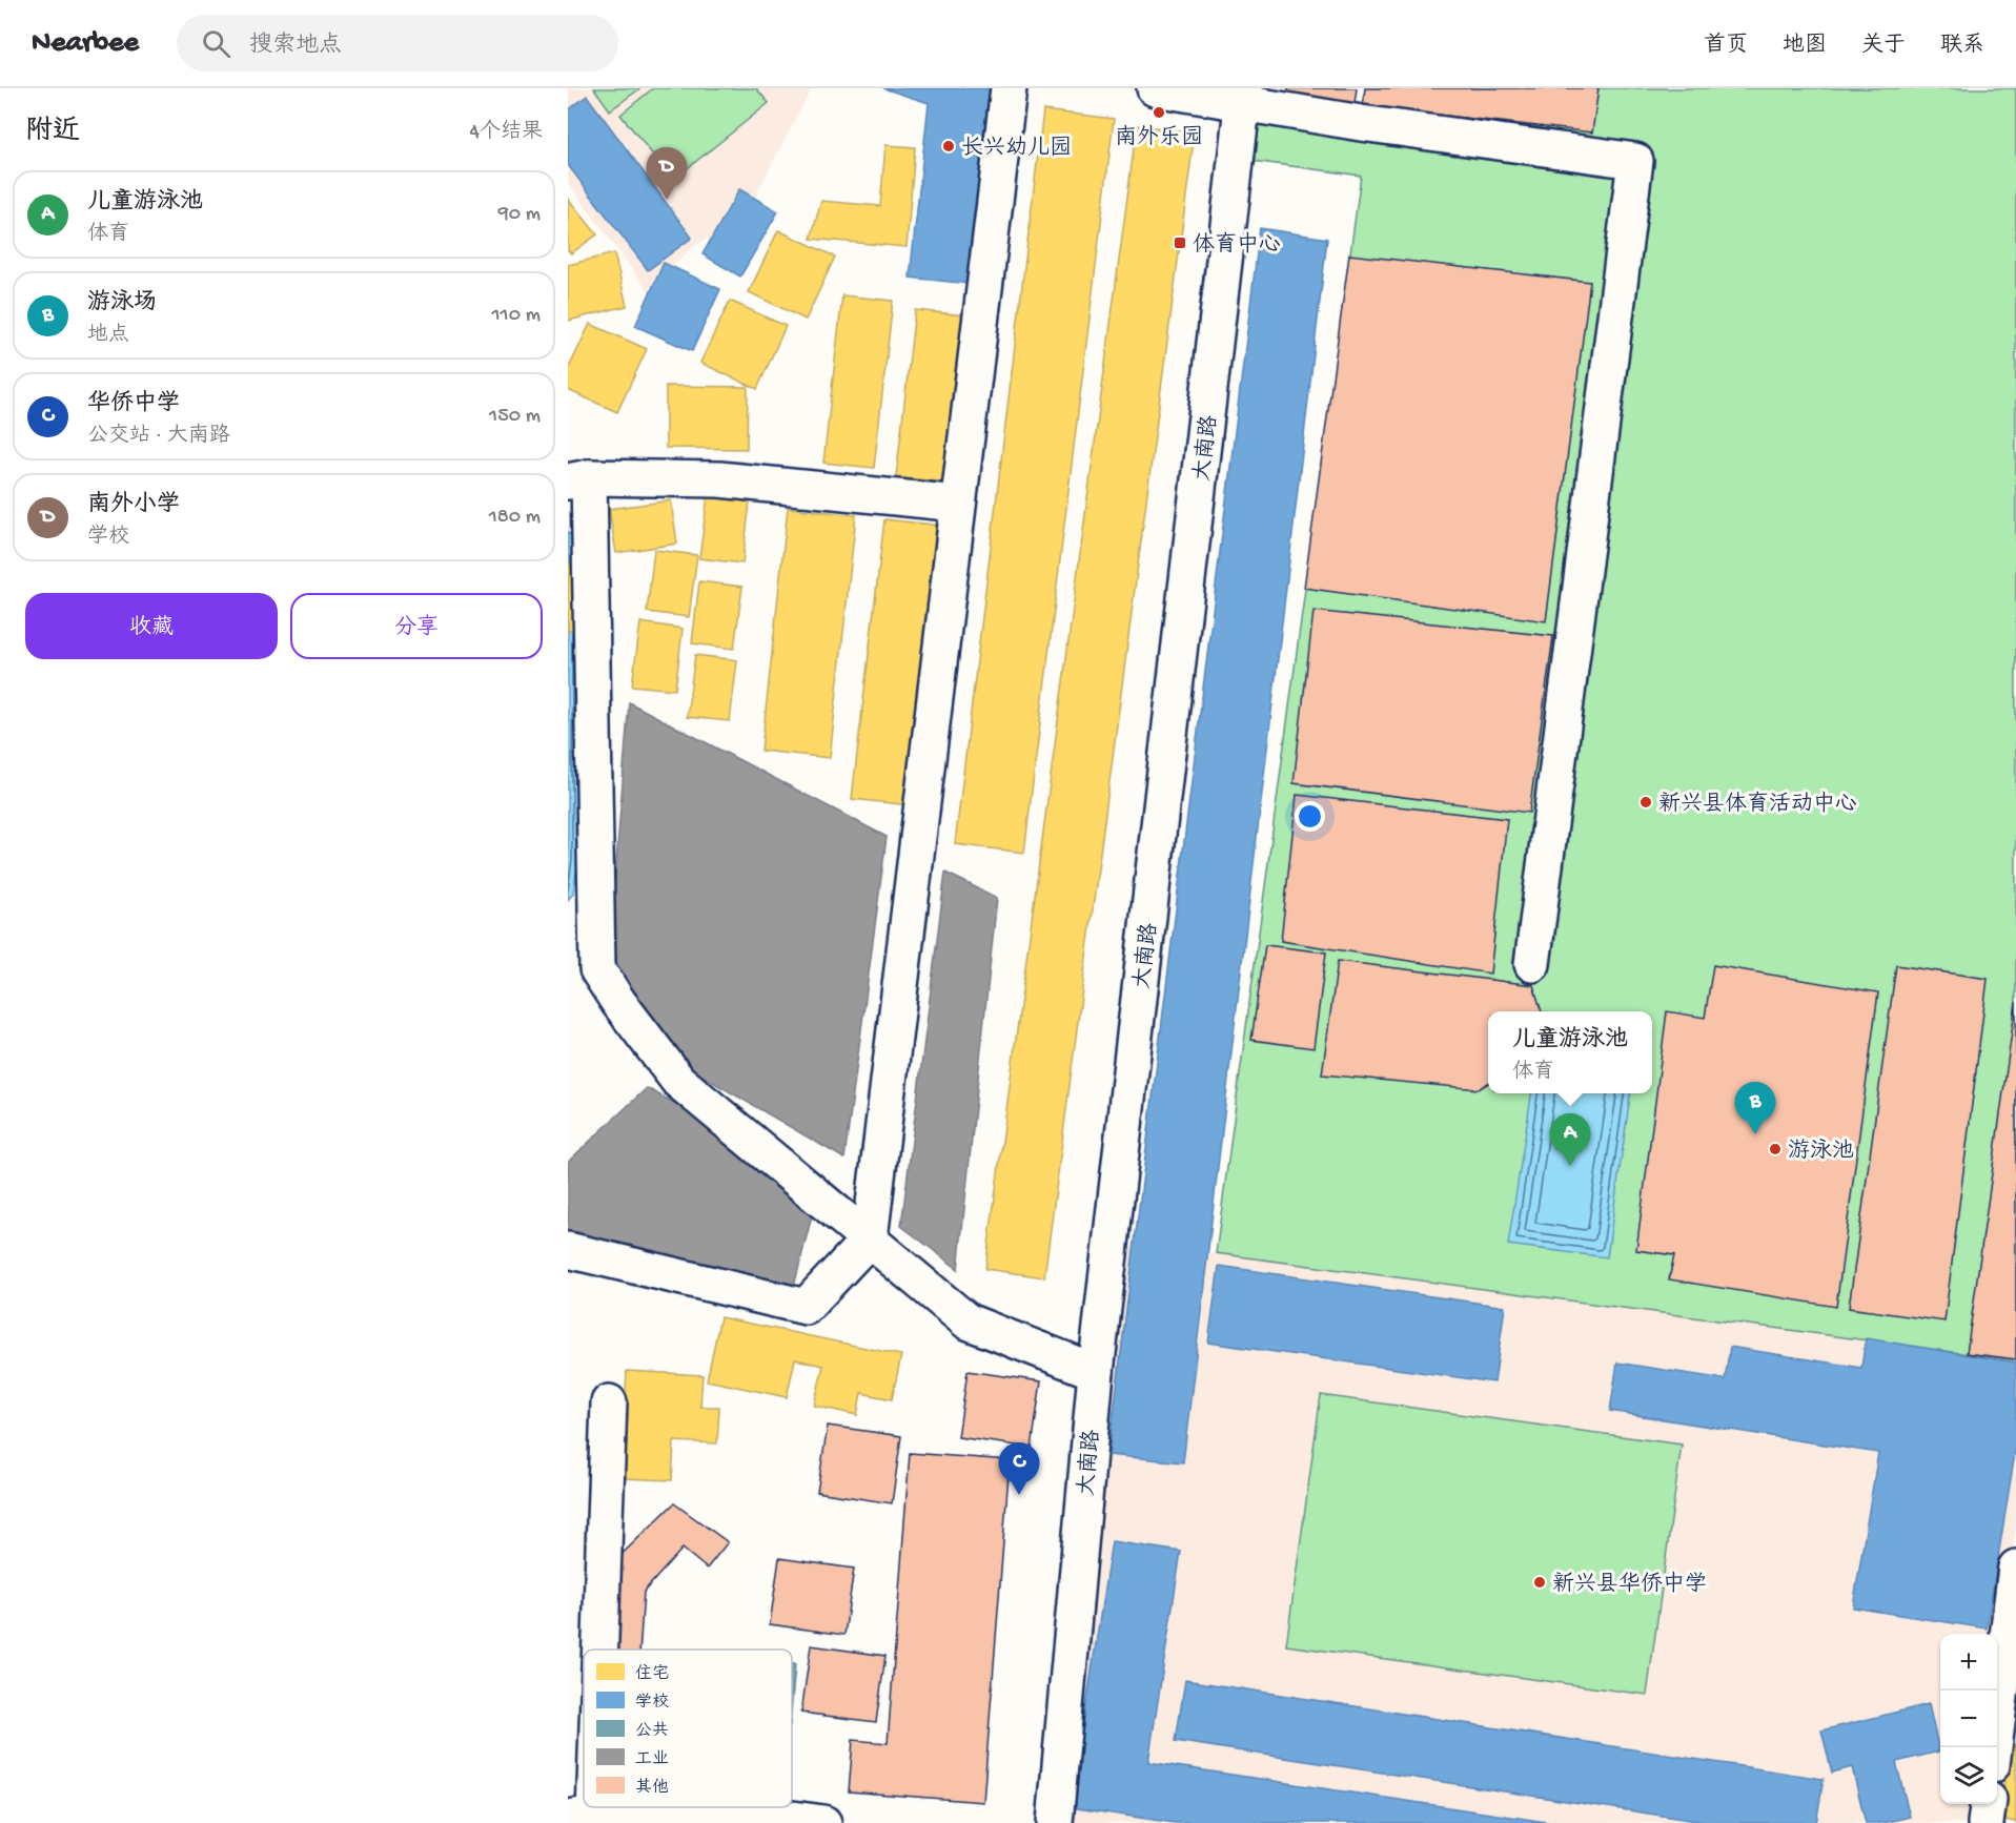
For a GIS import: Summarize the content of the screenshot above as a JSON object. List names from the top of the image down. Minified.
{"streets":{"street":["大南路"]},"places":{"other":["南外乐园","长兴幼儿园","新兴县体育活动中心","游泳池","新兴县华侨中学"],"transit":["体育中心"]},"legend":["住宅","学校","公共","工业","其他"],"page":{"header":"Nearbee","search":"搜索地点","nav":["首页","地图","关于","联系"],"heading":["附近","4个结果"],"pins":["D","B","A","C"],"list":[{"mark":"A","name":"儿童游泳池","note":"体育","value":"90 m"},{"mark":"B","name":"游泳场","note":"地点","value":"110 m"},{"mark":"C","name":"华侨中学","note":"公交站 · 大南路","value":"150 m"},{"mark":"D","name":"南外小学","note":"学校","value":"180 m"}],"buttons":["收藏","分享"],"popup":["儿童游泳池","体育"],"map_buttons":["+","−"]}}
